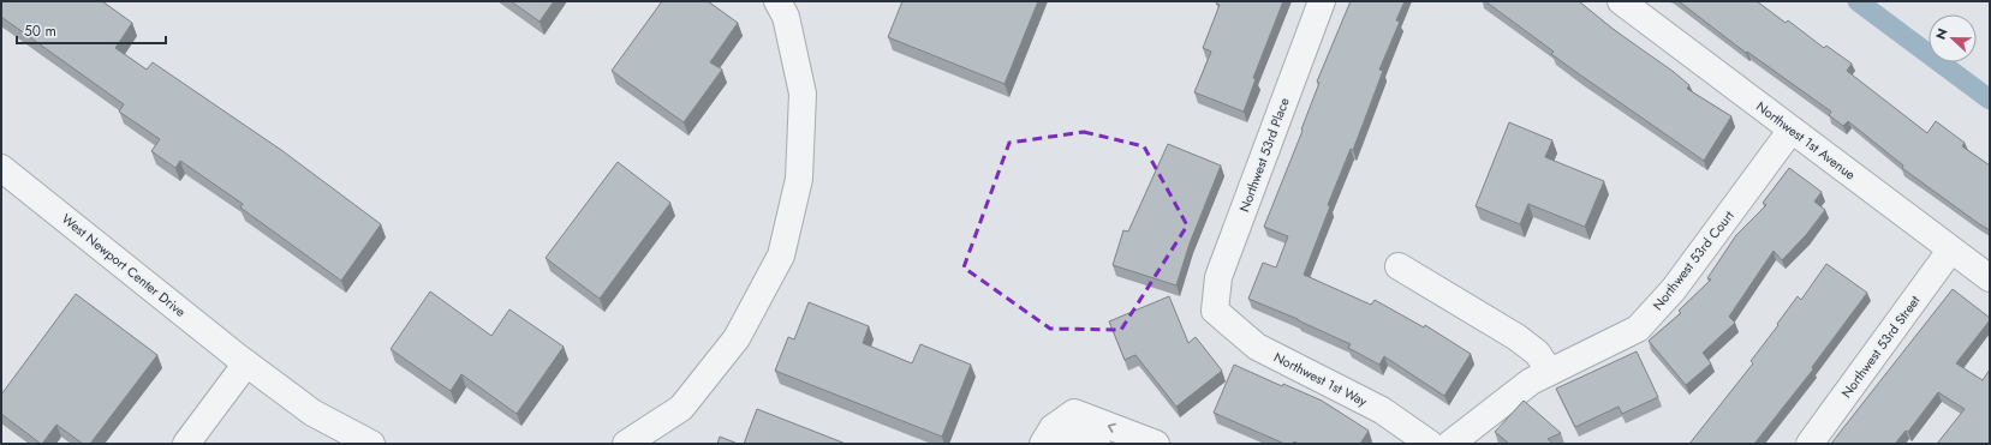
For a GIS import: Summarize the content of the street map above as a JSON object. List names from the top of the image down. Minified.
{"streets":{"street":["Northwest 1st Avenue","Northwest 53rd Place","Northwest 53rd Court","West Newport Center Drive","Northwest 53rd Street","Northwest 1st Way"]},"crossings":[["Northwest 1st Avenue","Northwest 53rd Court"],["Northwest 1st Avenue","Northwest 53rd Street"],["Northwest 53rd Place","Northwest 1st Way"]],"scale_bar":"50 m","north":"left"}
